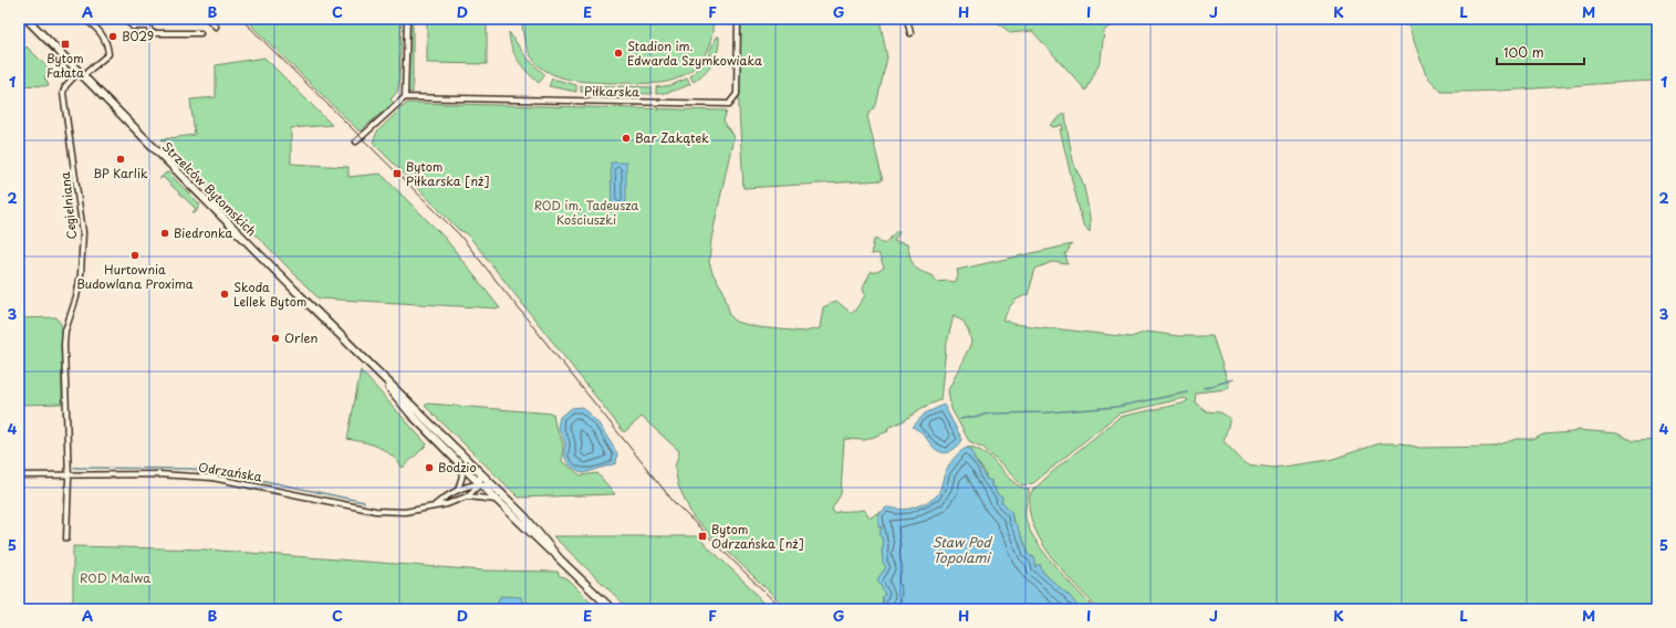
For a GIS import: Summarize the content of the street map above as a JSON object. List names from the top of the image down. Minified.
{"streets":{"main road":["Strzelców Bytomskich"],"street":["Piłkarska","Cegielniana","Odrzańska"]},"crossings":[["Strzelców Bytomskich","Cegielniana"],["Cegielniana","Odrzańska"]],"water":["Staw Pod Topolami"],"parks":["ROD im. Tadeusza Kościuszki","ROD Malwa"],"places":{"other":["B029","Stadion im. Edwarda Szymkowiaka","Bar Zakątek","BP Karlik","Biedronka","Hurtownia Budowlana Proxima","Skoda Lellek Bytom","Orlen","Bodzio"],"transit":["Bytom Fałata","Bytom Piłkarska [nż]","Bytom Odrzańska [nż]"]},"scale_bar":"100 m","grid":{"columns":["A","B","C","D","E","F","G","H","I","J","K","L","M"],"rows":["1","2","3","4","5"]}}
